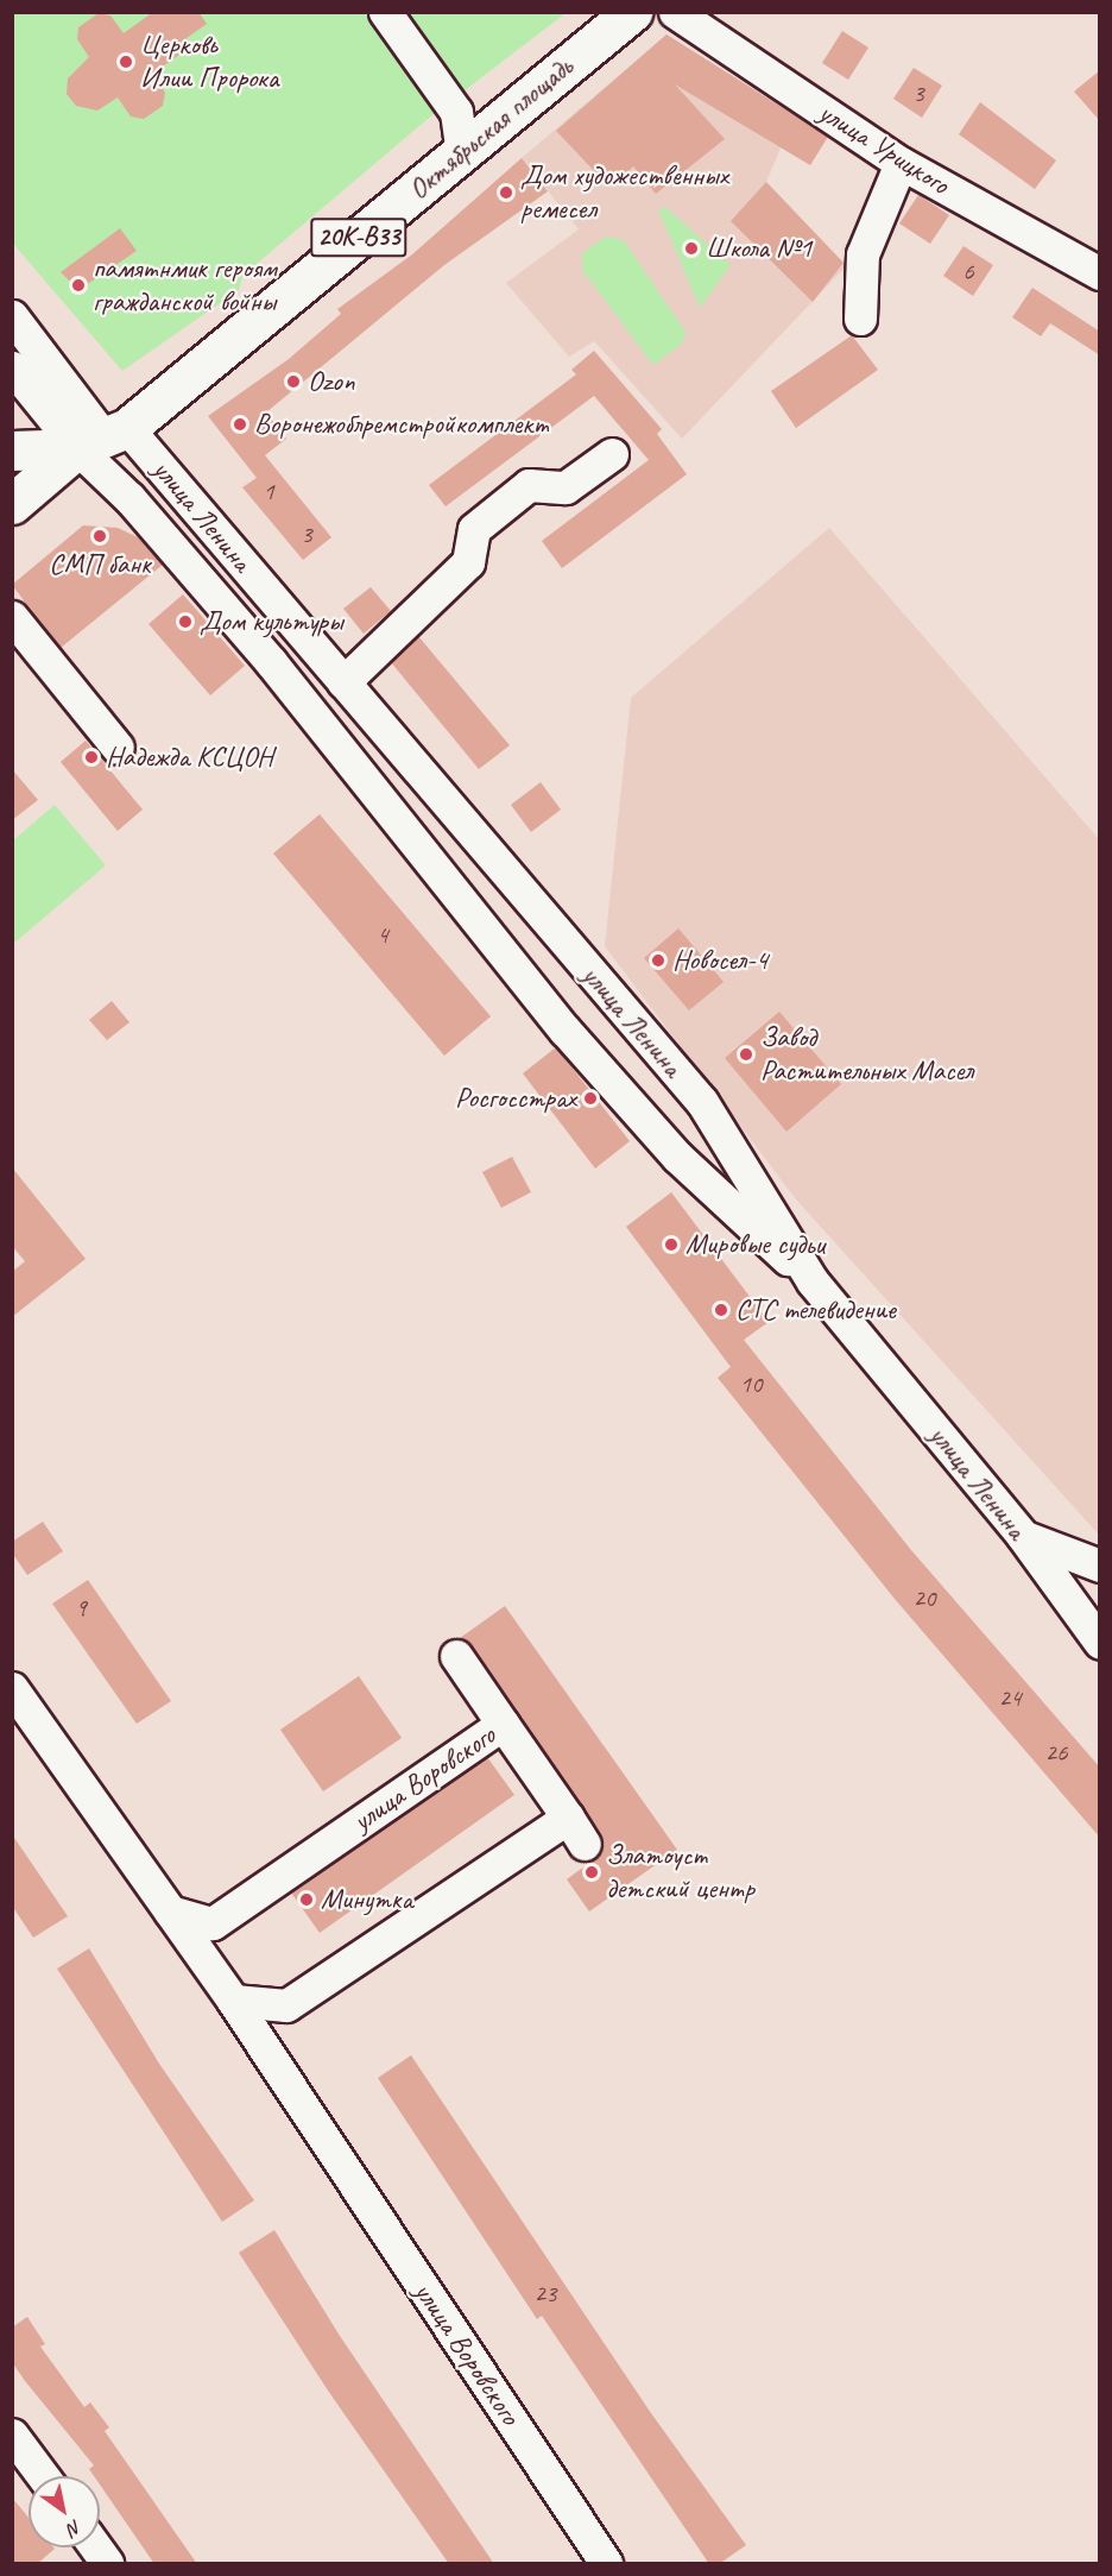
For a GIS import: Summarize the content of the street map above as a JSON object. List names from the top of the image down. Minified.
{"streets":{"main road":["Октябрьская площадь","20К-В33"],"street":["улица Урицкого","улица Ленина","улица Воровского"]},"crossings":[["Октябрьская площадь","улица Ленина"]],"places":["Церковь Илии Пророка","Дом художественных ремесел","Школа №1","памятнмик героям гражданской войны","Ozon","Воронежоблремстройкомплект","СМП банк","Дом культуры","Надежда КСЦОН","Новосел-4","Завод Растительных Масел","Росгосстрах","Мировые судьи","СТС телевидение","Златоуст детский центр","Минутка"],"house_numbers":["3","6","1","3","4","10","20","9","24","26","23"],"north":"bottom right"}
